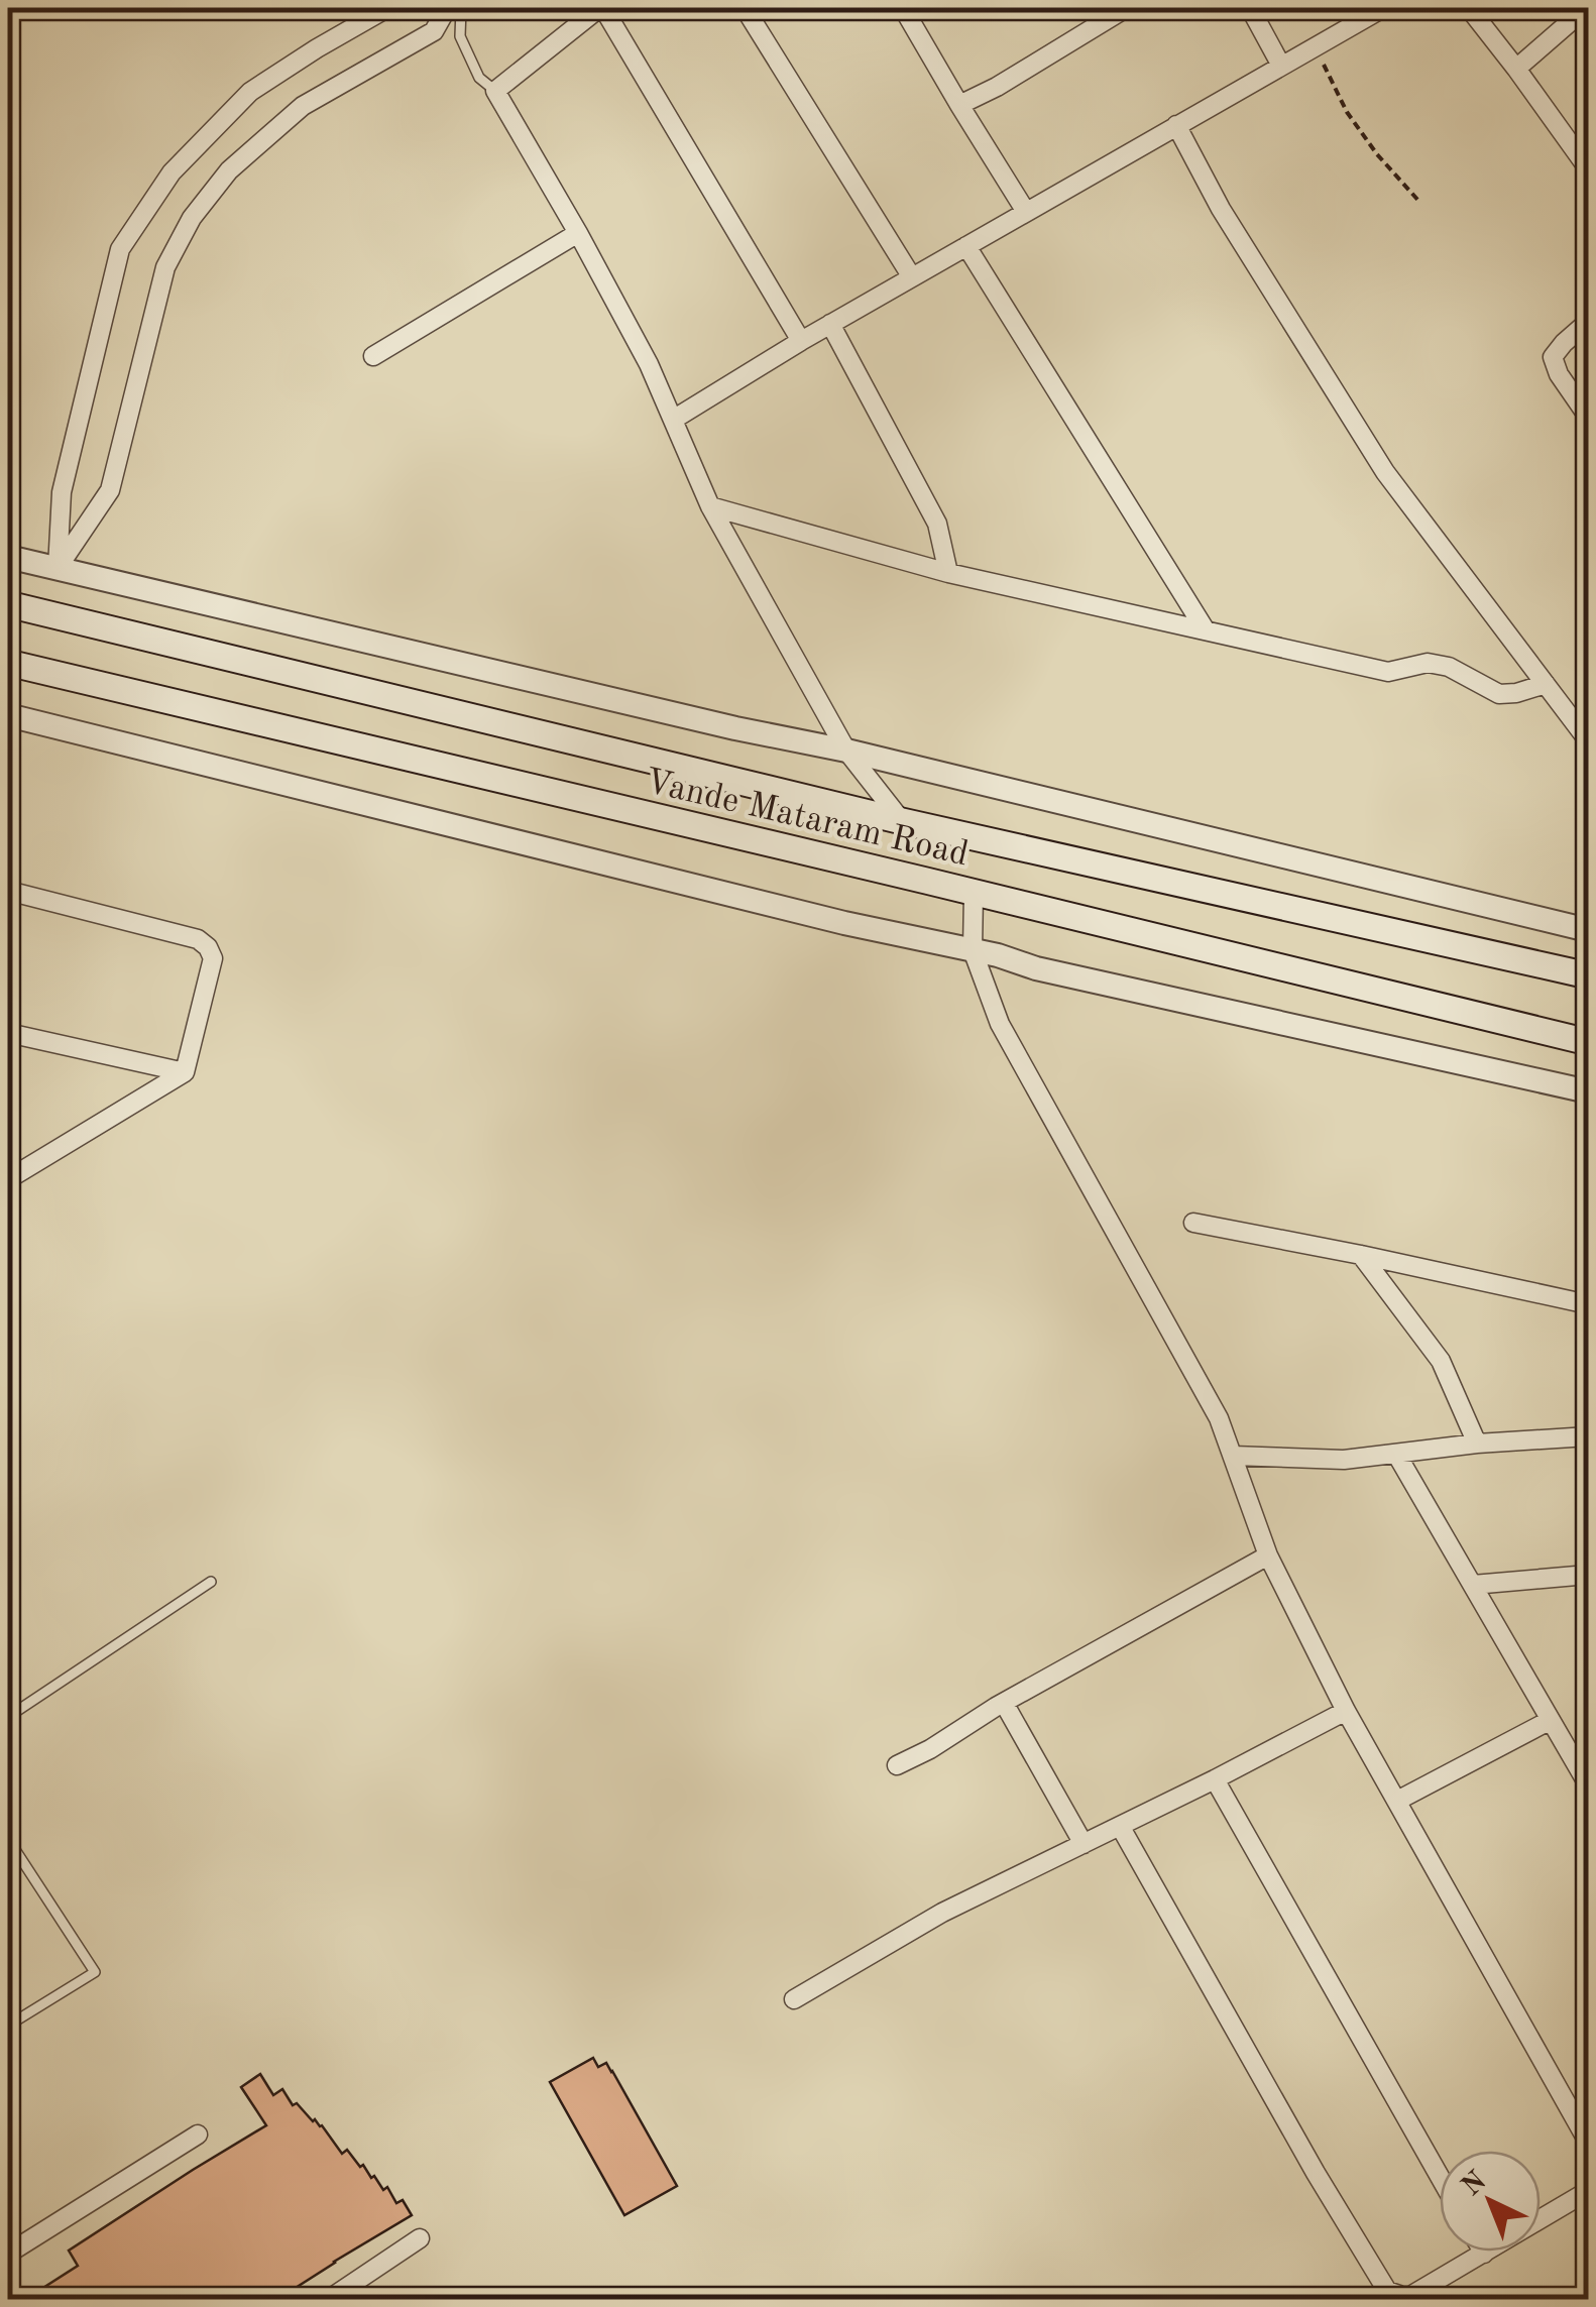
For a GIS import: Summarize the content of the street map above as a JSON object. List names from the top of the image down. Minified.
{"streets":{"main road":["Vande Mataram Road"]},"north":"top left"}
